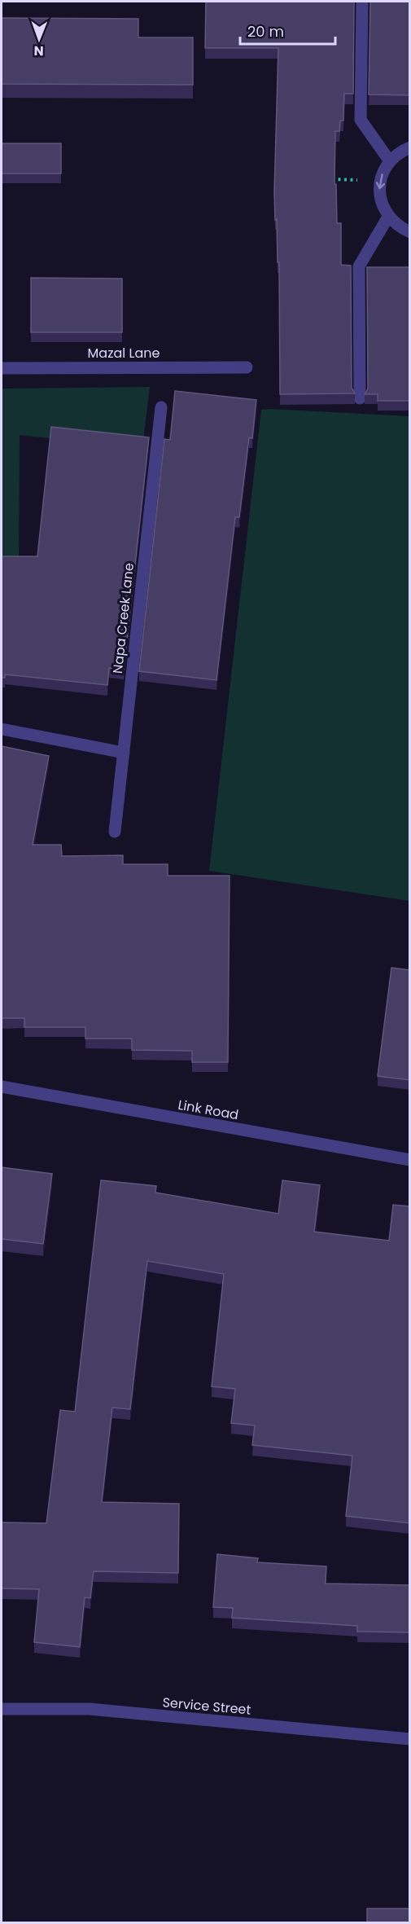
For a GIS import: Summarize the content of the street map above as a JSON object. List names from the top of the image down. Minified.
{"streets":{"street":["Mazal Lane","Napa Creek Lane","Link Road","Service Street"]},"scale_bar":"20 m","north":"bottom"}
